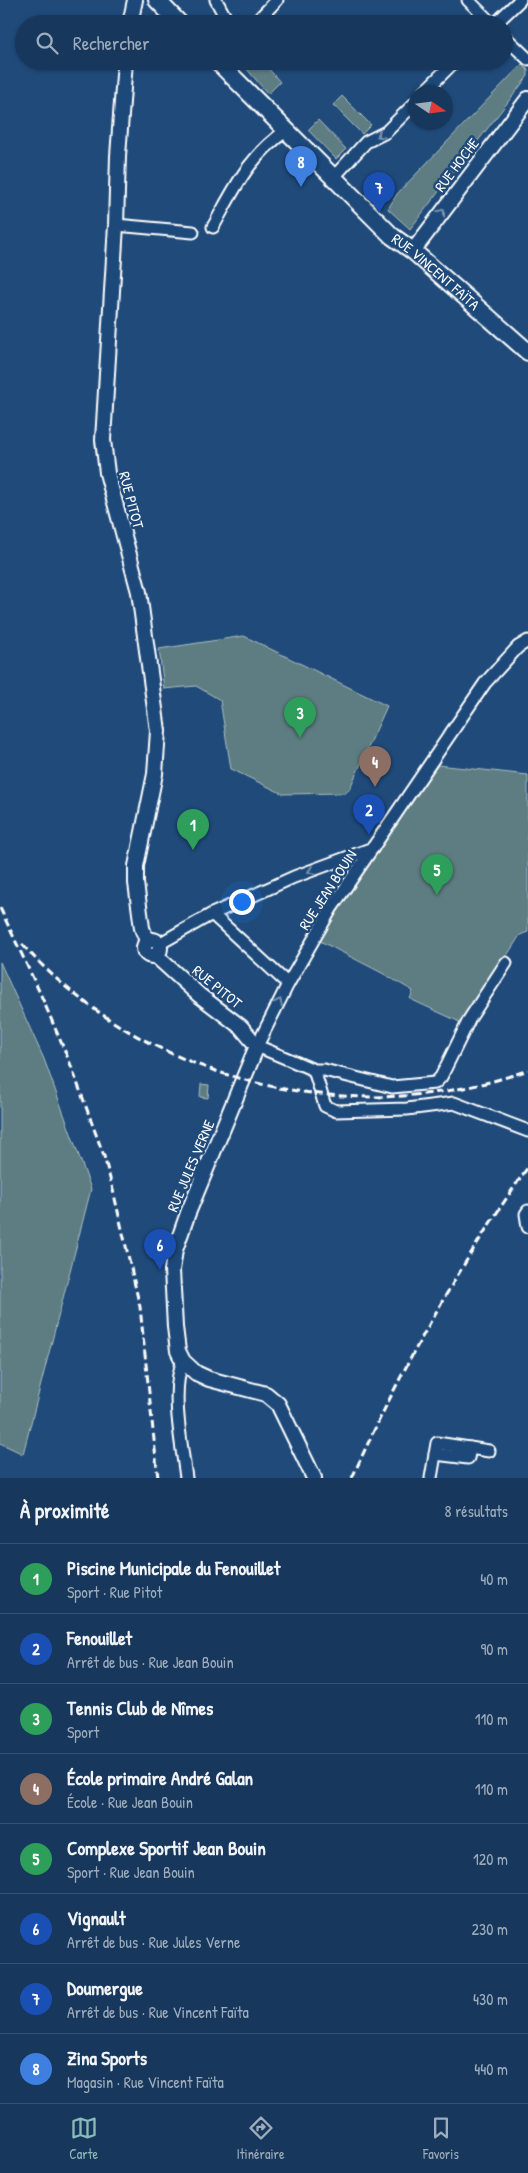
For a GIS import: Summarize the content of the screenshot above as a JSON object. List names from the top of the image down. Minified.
{"streets":{"main road":["RUE VINCENT FAÏTA"],"street":["RUE HOCHE","RUE PITOT","RUE JEAN BOUIN","RUE JULES VERNE"]},"crossings":[["RUE HOCHE","RUE VINCENT FAÏTA"],["RUE PITOT","RUE JEAN BOUIN"],["RUE PITOT","RUE JULES VERNE"],["RUE JEAN BOUIN","RUE JULES VERNE"]],"north":"right","page":{"search":"Rechercher","pins":["8","7","3","4","2","1","5","6"],"heading":["À proximité","8 résultats"],"list":[{"mark":"1","name":"Piscine Municipale du Fenouillet","note":"Sport · Rue Pitot","value":"40 m"},{"mark":"2","name":"Fenouillet","note":"Arrêt de bus · Rue Jean Bouin","value":"90 m"},{"mark":"3","name":"Tennis Club de Nîmes","note":"Sport","value":"110 m"},{"mark":"4","name":"École primaire André Galan","note":"École · Rue Jean Bouin","value":"110 m"},{"mark":"5","name":"Complexe Sportif Jean Bouin","note":"Sport · Rue Jean Bouin","value":"120 m"},{"mark":"6","name":"Vignault","note":"Arrêt de bus · Rue Jules Verne","value":"230 m"},{"mark":"7","name":"Doumergue","note":"Arrêt de bus · Rue Vincent Faïta","value":"430 m"},{"mark":"8","name":"Zina Sports","note":"Magasin · Rue Vincent Faïta","value":"440 m"}],"nav":["Carte","Itinéraire","Favoris"]}}
